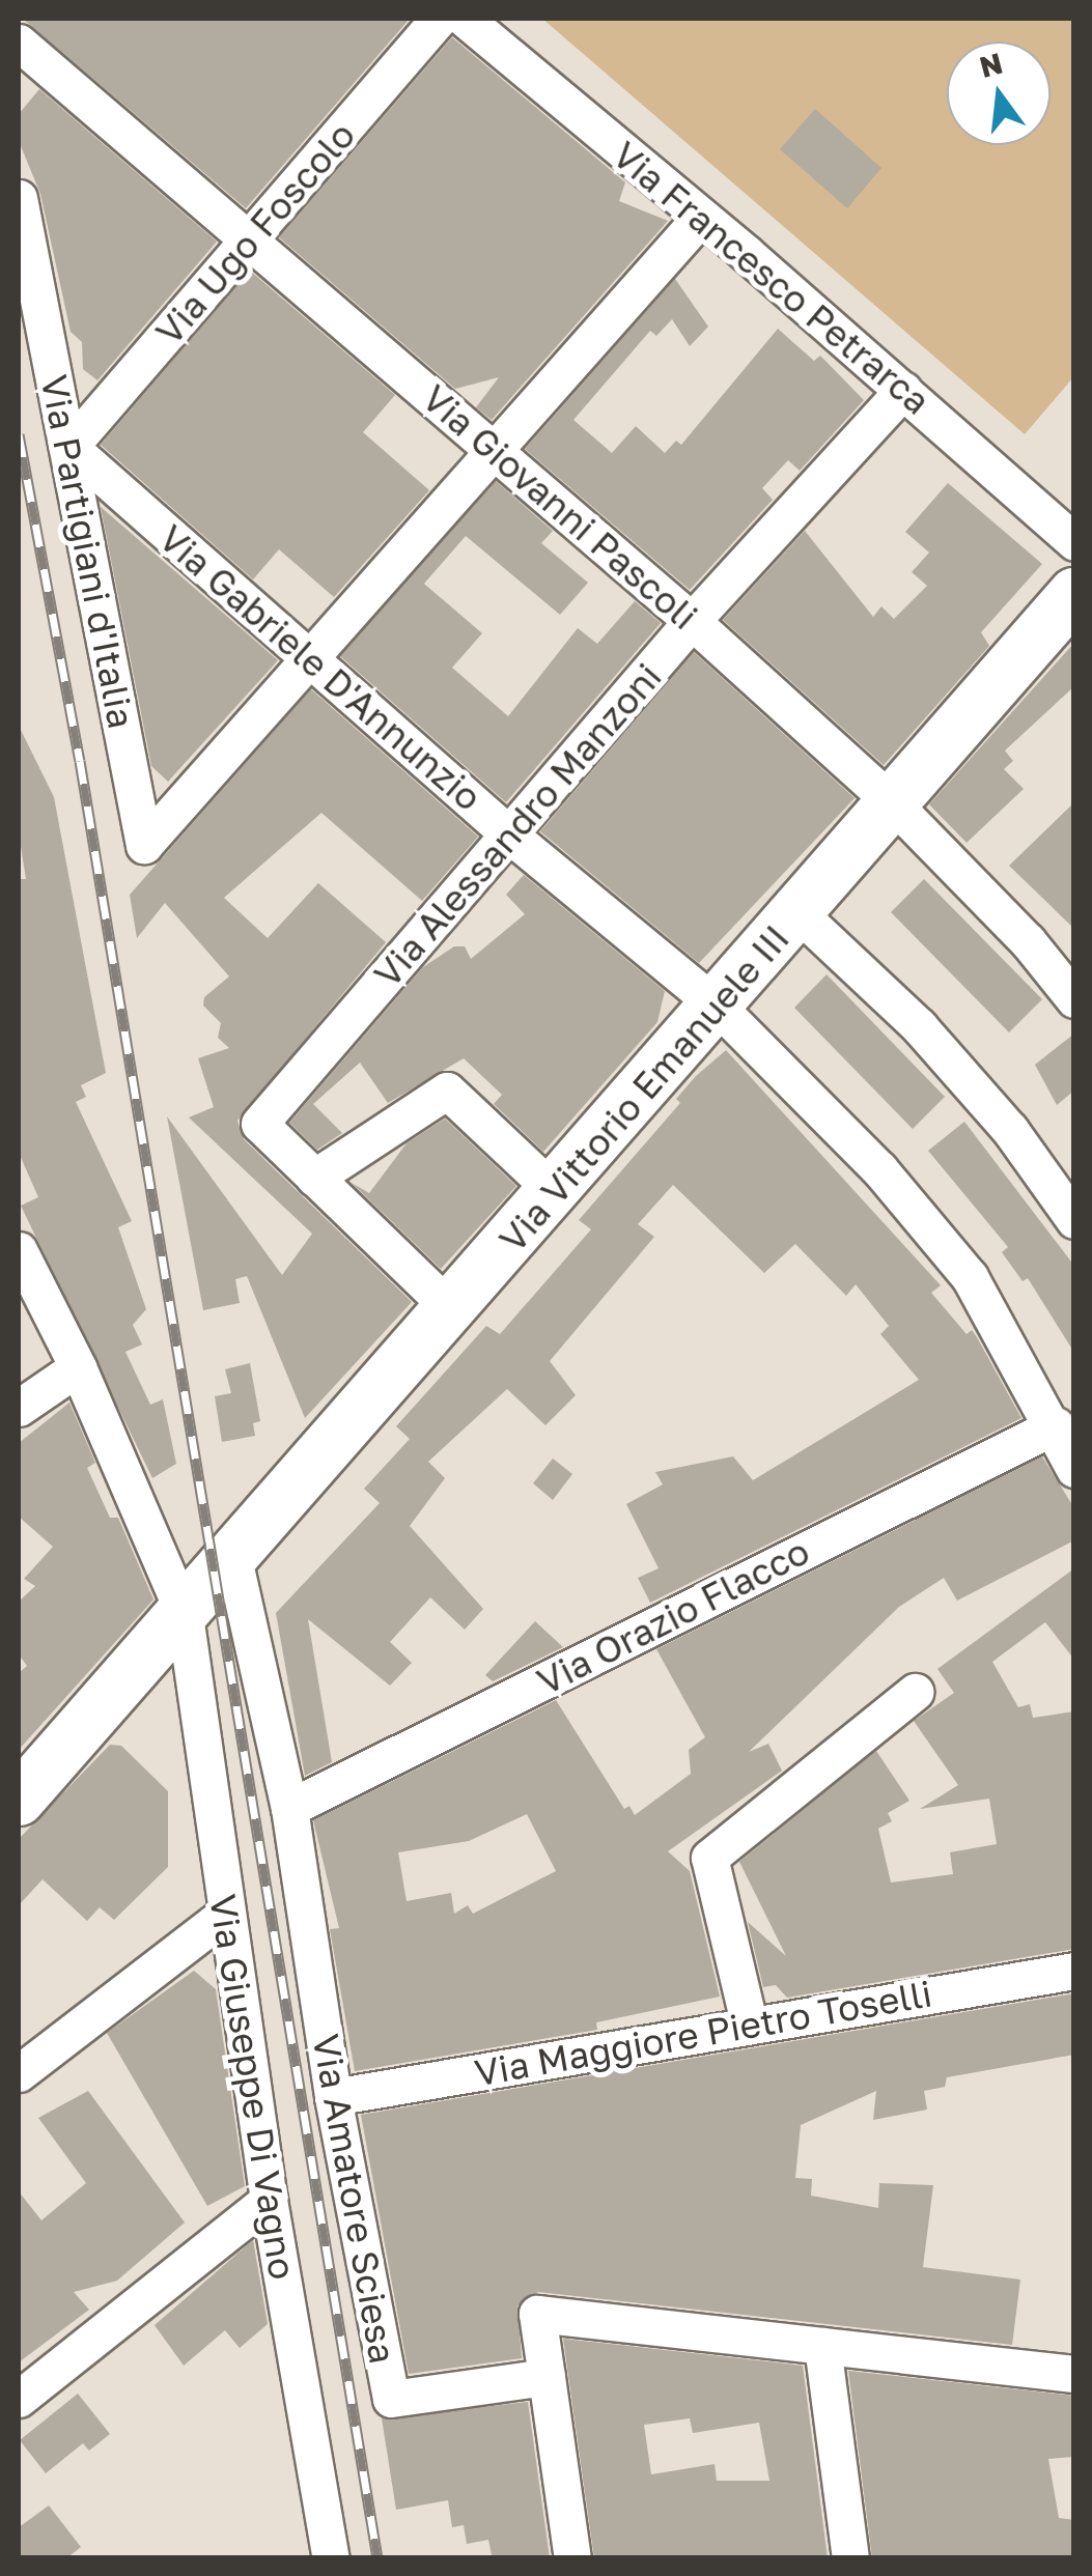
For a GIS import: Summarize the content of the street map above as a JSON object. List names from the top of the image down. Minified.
{"streets":{"street":["Via Ugo Foscolo","Via Francesco Petrarca","Via Giovanni Pascoli","Via Partigiani d'Italia","Via Gabriele D'Annunzio","Via Alessandro Manzoni","Via Vittorio Emanuele III","Via Orazio Flacco","Via Maggiore Pietro Toselli","Via Giuseppe Di Vagno","Via Amatore Sciesa"]},"crossings":[["Via Ugo Foscolo","Via Giovanni Pascoli"],["Via Ugo Foscolo","Via Partigiani d'Italia"],["Via Ugo Foscolo","Via Gabriele D'Annunzio"],["Via Francesco Petrarca","Via Alessandro Manzoni"],["Via Giovanni Pascoli","Via Alessandro Manzoni"],["Via Giovanni Pascoli","Via Vittorio Emanuele III"],["Via Partigiani d'Italia","Via Gabriele D'Annunzio"],["Via Gabriele D'Annunzio","Via Alessandro Manzoni"],["Via Gabriele D'Annunzio","Via Vittorio Emanuele III"],["Via Gabriele D'Annunzio","Via Orazio Flacco"],["Via Vittorio Emanuele III","Via Giuseppe Di Vagno"],["Via Vittorio Emanuele III","Via Amatore Sciesa"],["Via Orazio Flacco","Via Amatore Sciesa"],["Via Maggiore Pietro Toselli","Via Amatore Sciesa"],["Via Giuseppe Di Vagno","Via Amatore Sciesa"]],"north":"top"}
